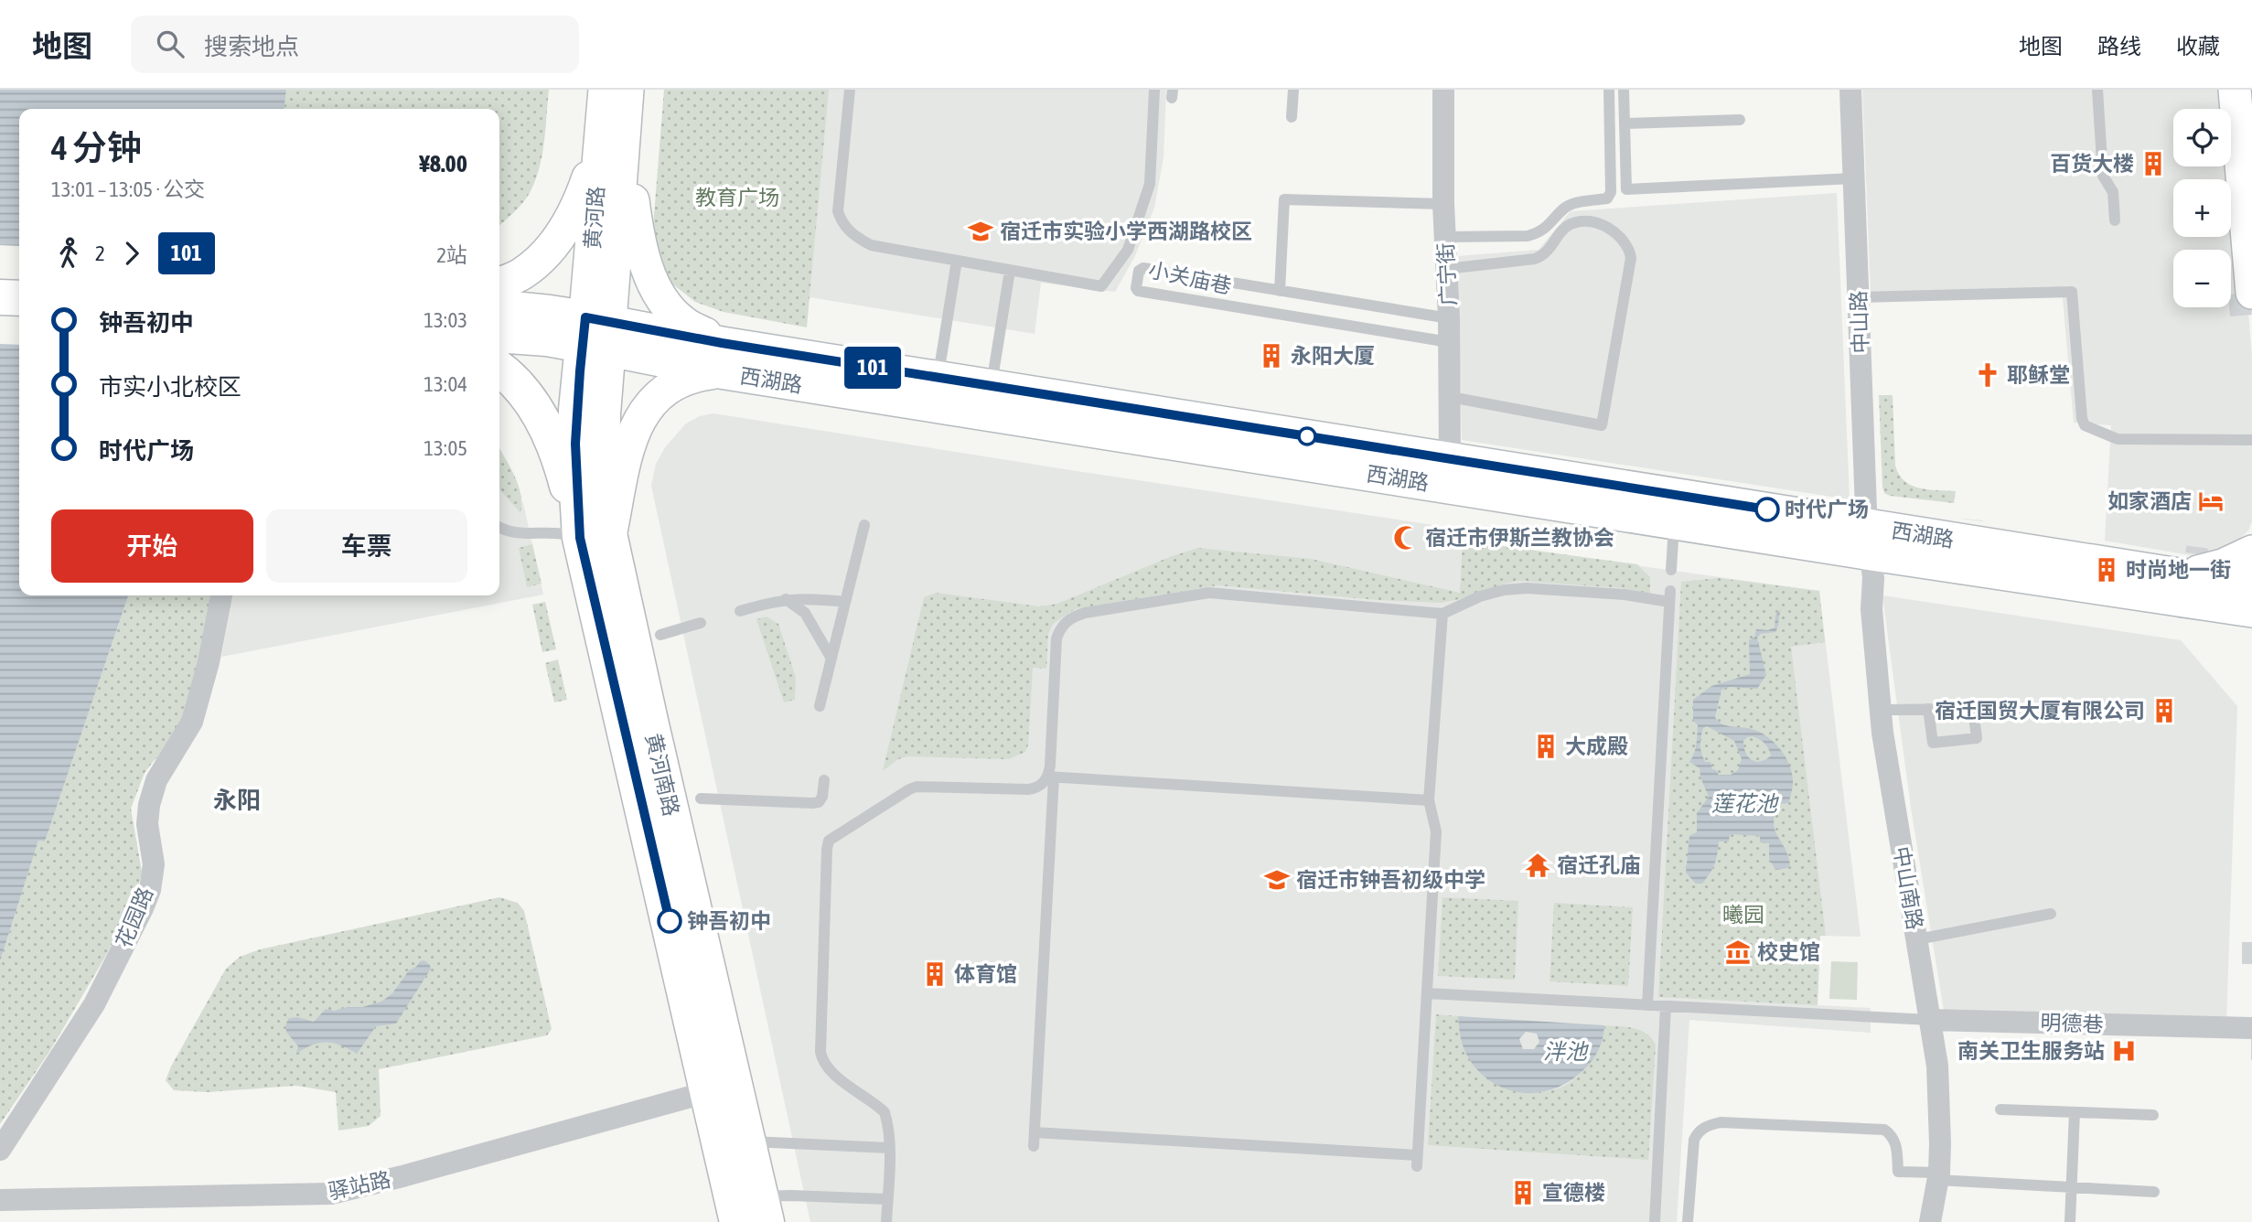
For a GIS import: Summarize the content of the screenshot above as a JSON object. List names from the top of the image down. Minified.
{"streets":{"main road":["黄河路","西湖路","黄河南路"],"street":["广宁街","中山路","中山南路","花园路","明德巷","驿站路"],"lane":["小关庙巷"]},"crossings":[["黄河路","西湖路"],["黄河路","黄河南路"],["广宁街","小关庙巷"],["广宁街","西湖路"],["中山路","西湖路"],["中山路","中山南路"],["西湖路","黄河南路"],["西湖路","中山南路"],["黄河南路","驿站路"],["中山南路","明德巷"]],"districts":["永阳"],"water":["莲花池","泮池"],"parks":["教育广场","曦园"],"places":{"building":["百货大楼","永阳大厦","时尚地一街","宿迁国贸大厦有限公司","大成殿","体育馆","宣德楼"],"school or university":["宿迁市实验小学西湖路校区","宿迁市钟吾初级中学"],"church":["耶稣堂"],"hotel":["如家酒店"],"other":["时代广场","钟吾初中"],"mosque":["宿迁市伊斯兰教协会"],"temple":["宿迁孔庙"],"museum":["校史馆"],"hospital":["南关卫生服务站"]},"lines":["bus line 101"],"page":{"header":"地图","search":"搜索地点","nav":["地图","路线","收藏"],"on_map":"101","map_buttons":["+","−"],"heading":["4 分钟","13:01 – 13:05 · 公交","¥8.00"],"legs":["2","101","2站"],"list":[{"name":"钟吾初中","value":"13:03"},{"name":"市实小北校区","value":"13:04"},{"name":"时代广场","value":"13:05"}],"buttons":["开始","车票"]}}
